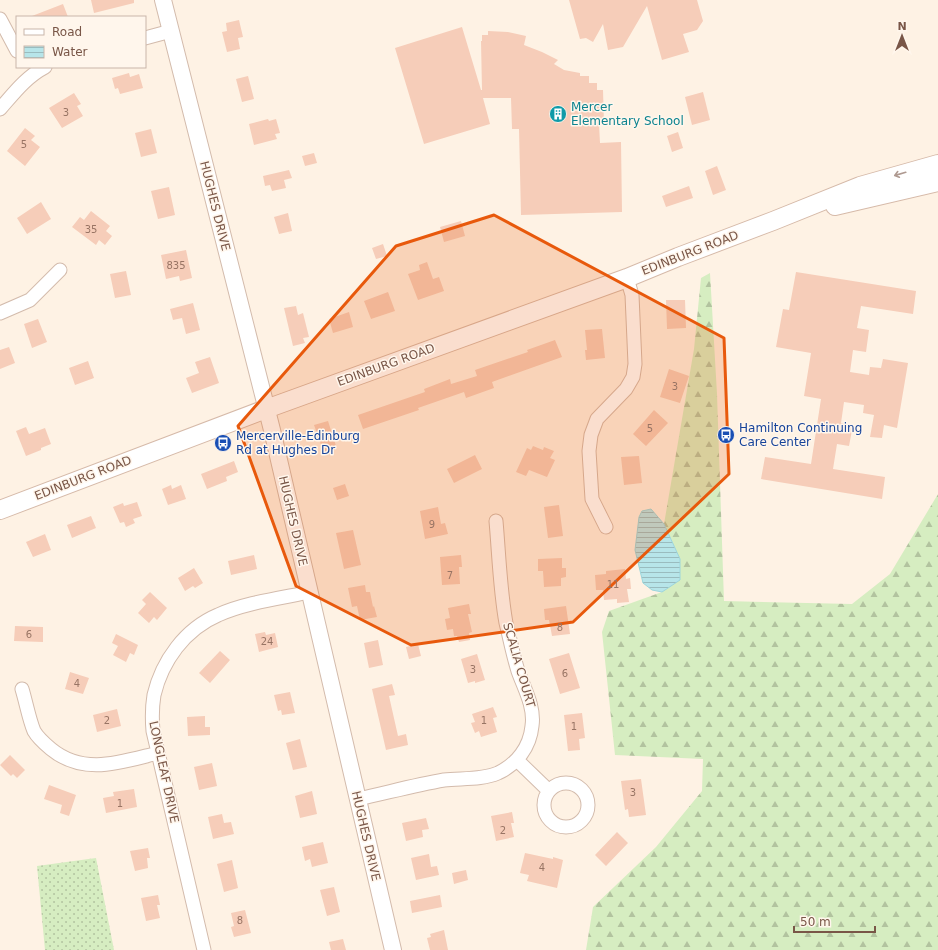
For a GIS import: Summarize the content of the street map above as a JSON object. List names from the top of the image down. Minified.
{"streets":{"main road":["EDINBURG ROAD"],"street":["HUGHES DRIVE","SCALIA COURT","LONGLEAF DRIVE"]},"crossings":[["HUGHES DRIVE","EDINBURG ROAD"],["HUGHES DRIVE","SCALIA COURT"],["HUGHES DRIVE","LONGLEAF DRIVE"]],"places":{"building":["Mercer Elementary School"],"bus stop":["Hamilton Continuing Care Center","Mercerville-Edinburg Rd at Hughes Dr"]},"house_numbers":["3","5","35","835","3","5","9","7","11","8","6","24","3","6","4","2","1","1","3","1","2","4","8"],"legend":["Road","Water"],"scale_bar":"50 m","north":"top"}
